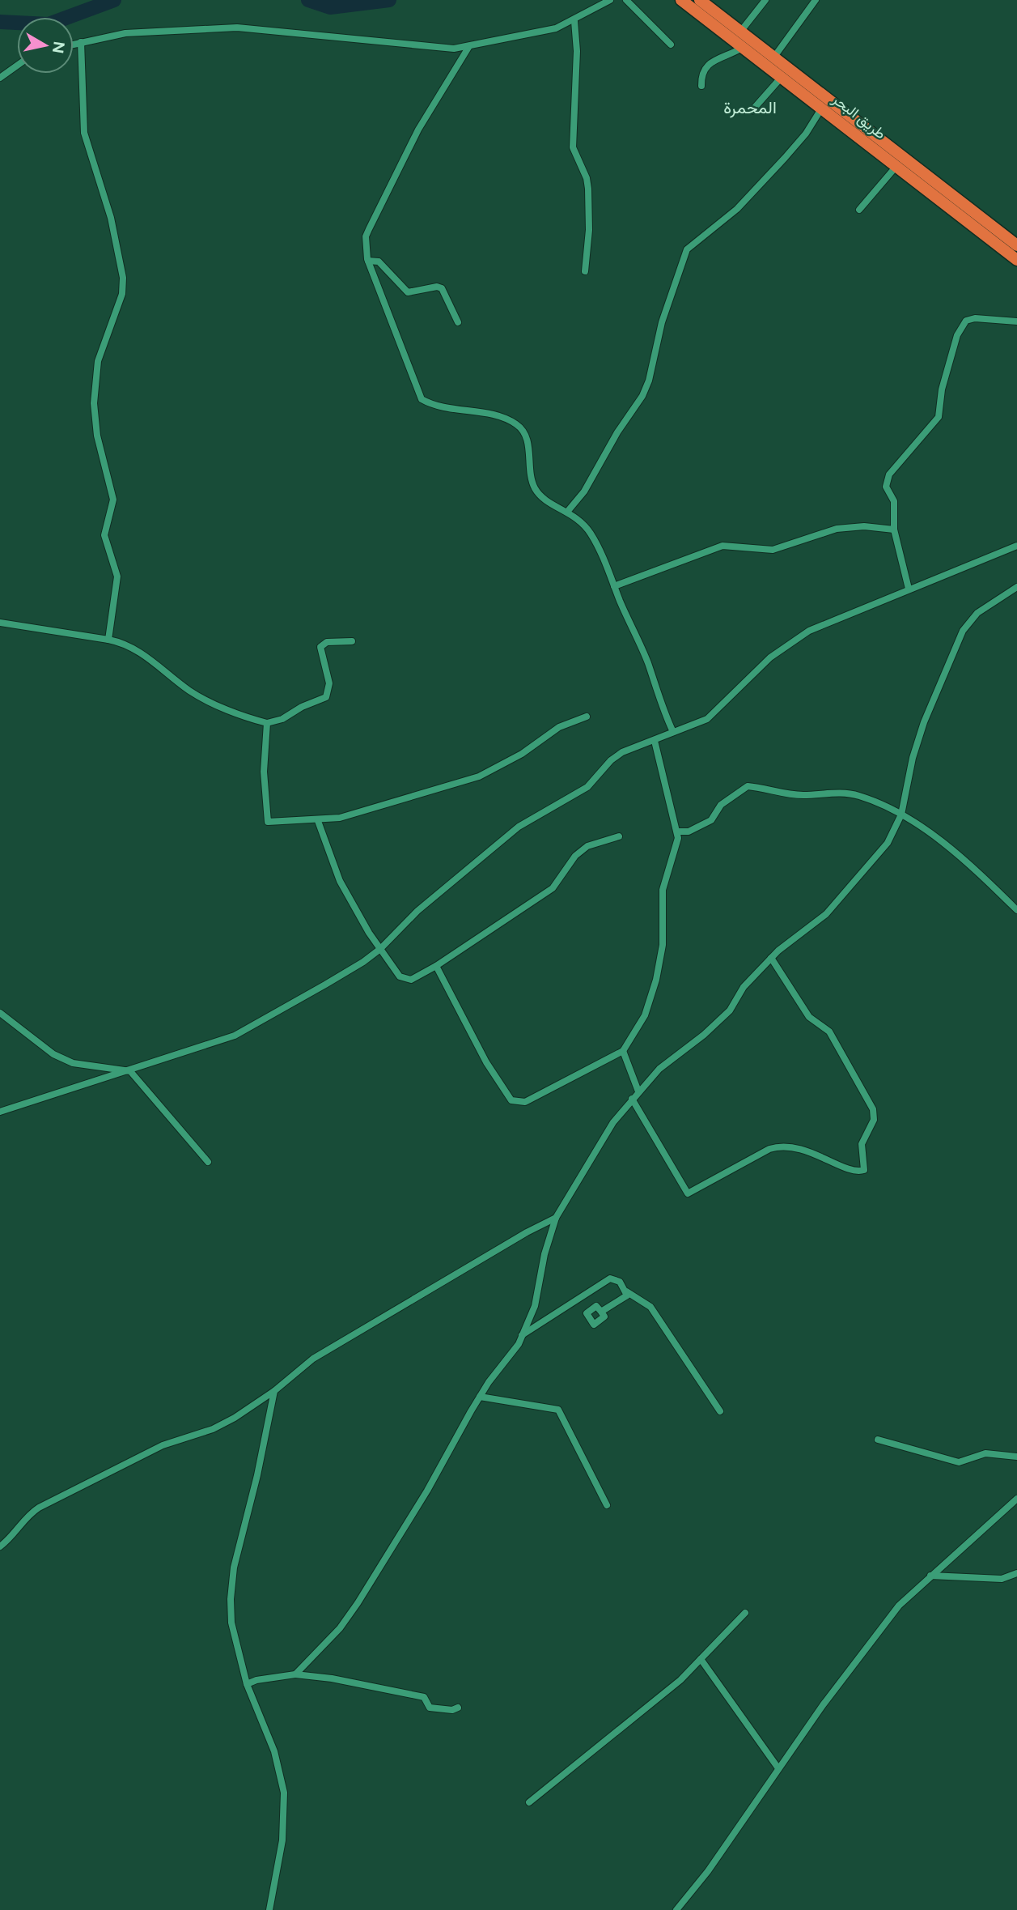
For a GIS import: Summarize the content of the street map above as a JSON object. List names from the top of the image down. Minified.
{"streets":{"highway":["طريق البحر"]},"districts":["المحمرة"],"north":"right"}
